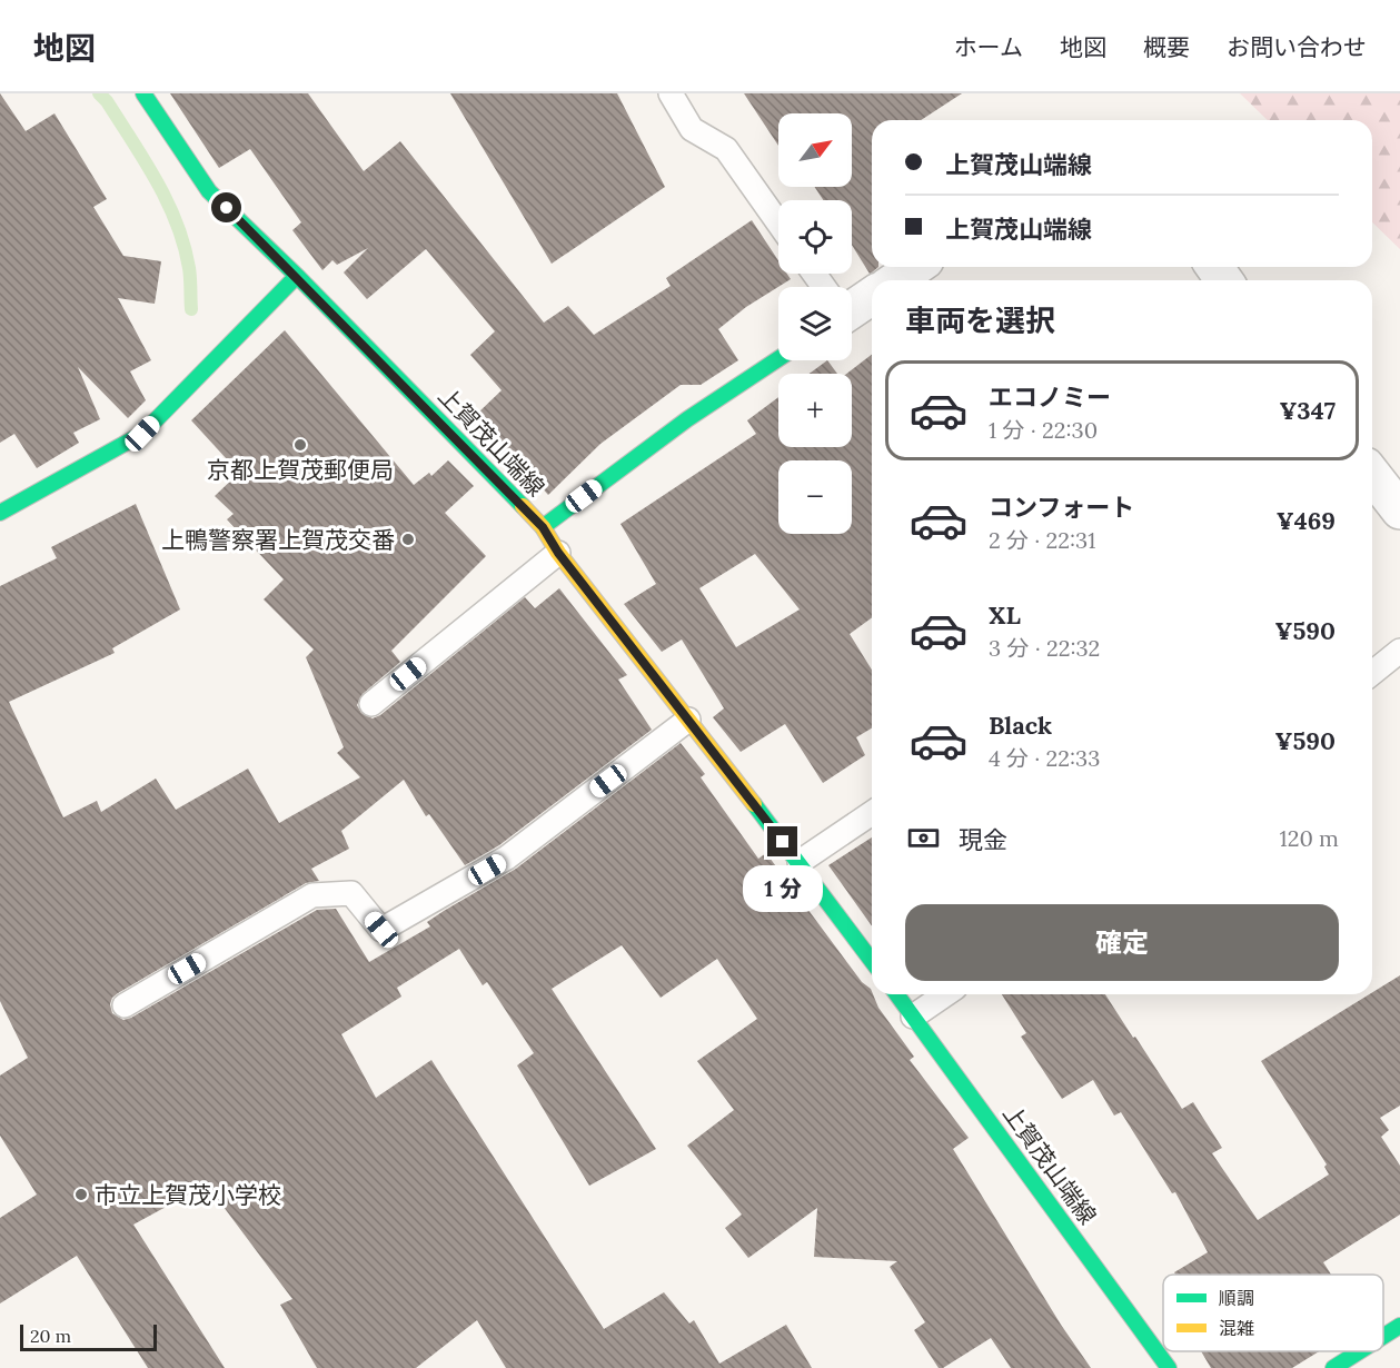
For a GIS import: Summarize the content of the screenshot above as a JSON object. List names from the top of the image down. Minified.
{"streets":{"main road":["上賀茂山端線"]},"places":["京都上賀茂郵便局","上鴨警察署上賀茂交番","市立上賀茂小学校"],"legend":["順調","混雑"],"scale_bar":"20 m","north":"top right","page":{"header":"地図","nav":["ホーム","地図","概要","お問い合わせ"],"map_buttons":["+","−"],"banner":["上賀茂山端線","上賀茂山端線"],"heading":"車両を選択","list":[{"name":"エコノミー","note":"1 分 · 22:30","value":"¥347"},{"name":"コンフォート","note":"2 分 · 22:31","value":"¥469"},{"name":"XL","note":"3 分 · 22:32","value":"¥590"},{"name":"Black","note":"4 分 · 22:33","value":"¥590"}],"pay":["現金","120 m"],"bubble":"1 分","buttons":"確定","scale":"20 m"}}
